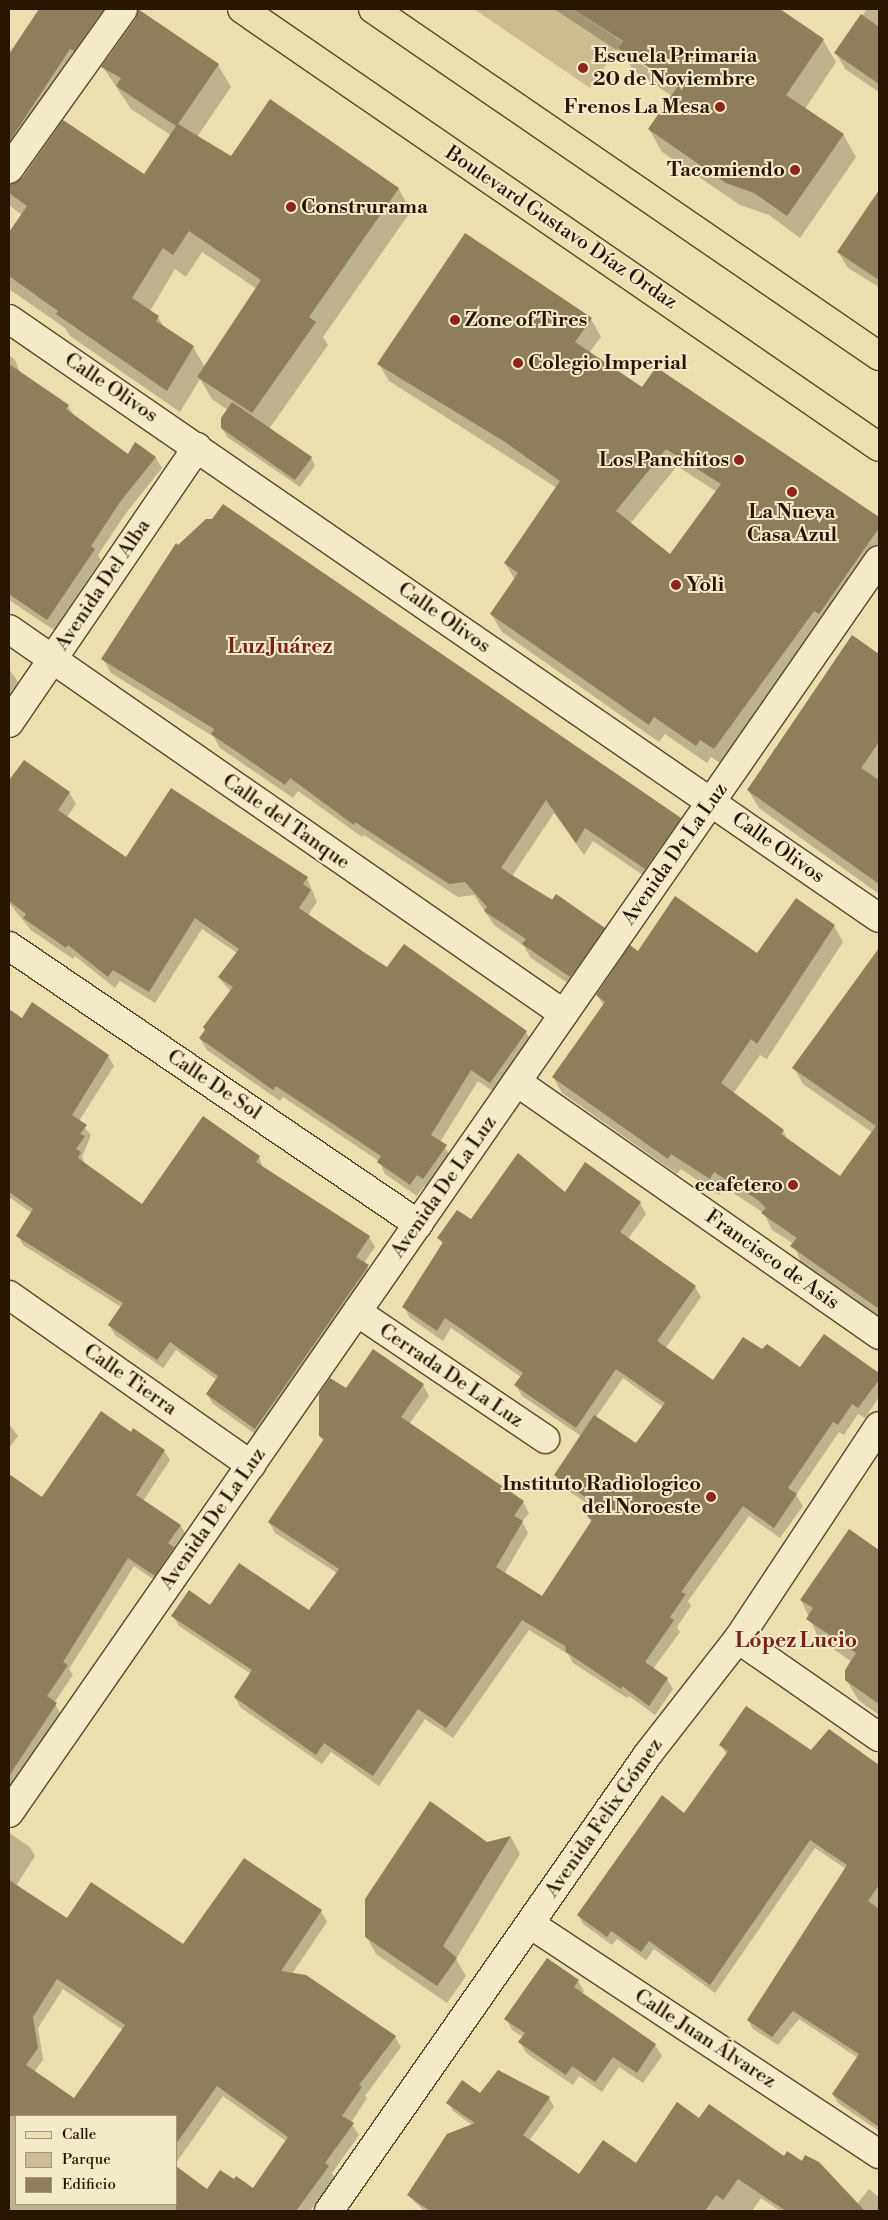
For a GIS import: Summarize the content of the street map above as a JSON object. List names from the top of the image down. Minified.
{"streets":{"main road":["Boulevard Gustavo Díaz Ordaz"],"street":["Calle Olivos","Avenida Del Alba","Calle del Tanque","Avenida De La Luz","Calle De Sol","Francisco de Asis","Cerrada De La Luz","Calle Tierra","Avenida Felix Gómez","Calle Juan Álvarez"]},"crossings":[["Calle Olivos","Avenida Del Alba"],["Calle Olivos","Avenida De La Luz"],["Avenida Del Alba","Calle del Tanque"],["Calle del Tanque","Avenida De La Luz"],["Avenida De La Luz","Calle De Sol"],["Avenida De La Luz","Francisco de Asis"],["Avenida De La Luz","Cerrada De La Luz"],["Avenida De La Luz","Calle Tierra"],["Avenida Felix Gómez","Calle Juan Álvarez"]],"districts":["Luz Juárez","López Lucio"],"places":["Escuela Primaria 20 de Noviembre","Frenos La Mesa","Tacomiendo","Construrama","Zone of Tires","Colegio Imperial","Los Panchitos","La Nueva Casa Azul","Yoli","ccafetero","Instituto Radiologico del Noroeste"],"legend":["Calle","Parque","Edificio"]}
